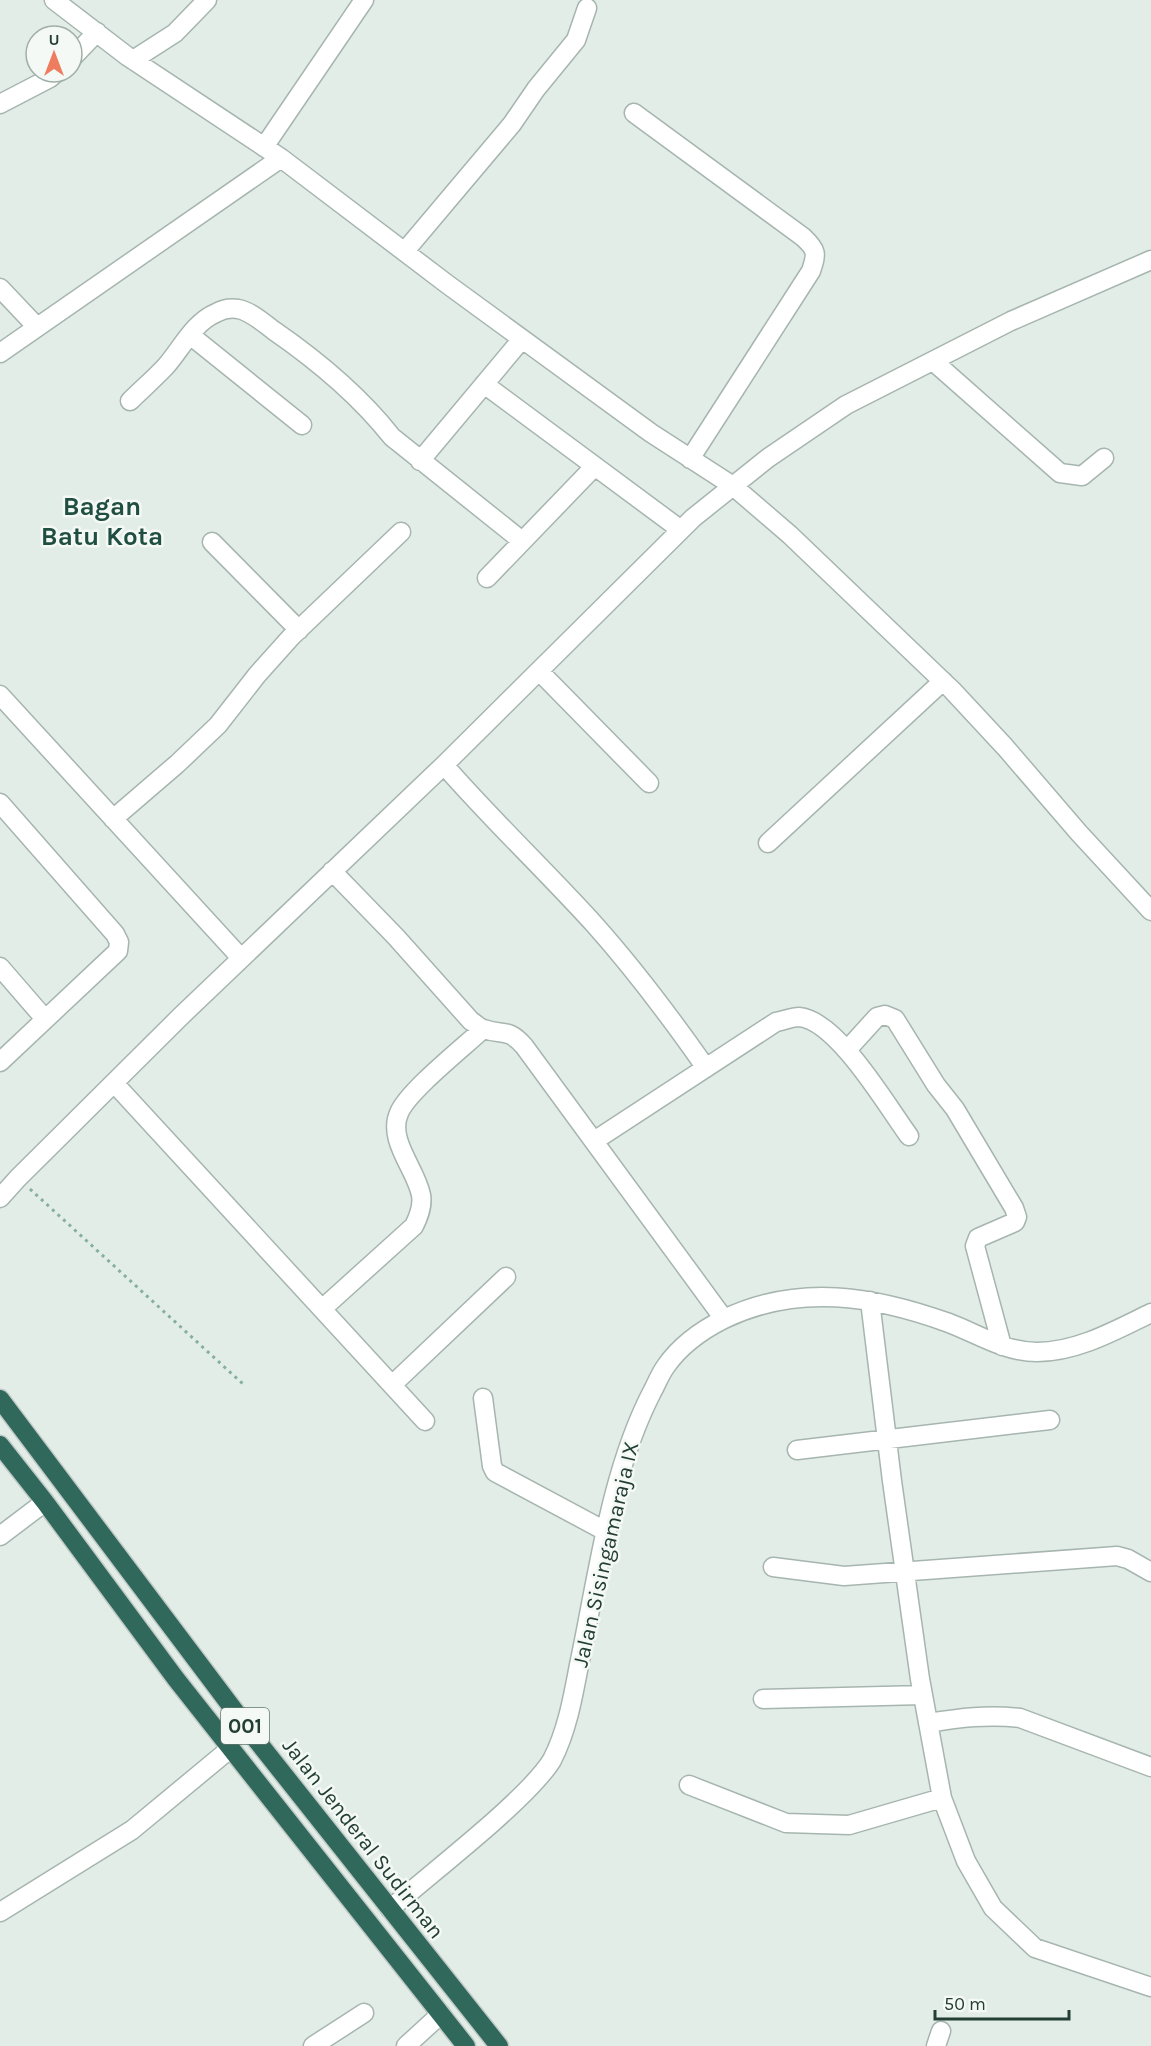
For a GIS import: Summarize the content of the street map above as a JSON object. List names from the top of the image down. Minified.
{"streets":{"highway":["001","Jalan Jenderal Sudirman"],"street":["Jalan Sisingamaraja IX"]},"crossings":[["Jalan Sisingamaraja IX","Jalan Jenderal Sudirman"]],"districts":["Bagan Batu Kota"],"scale_bar":"50 m","north":"top"}
